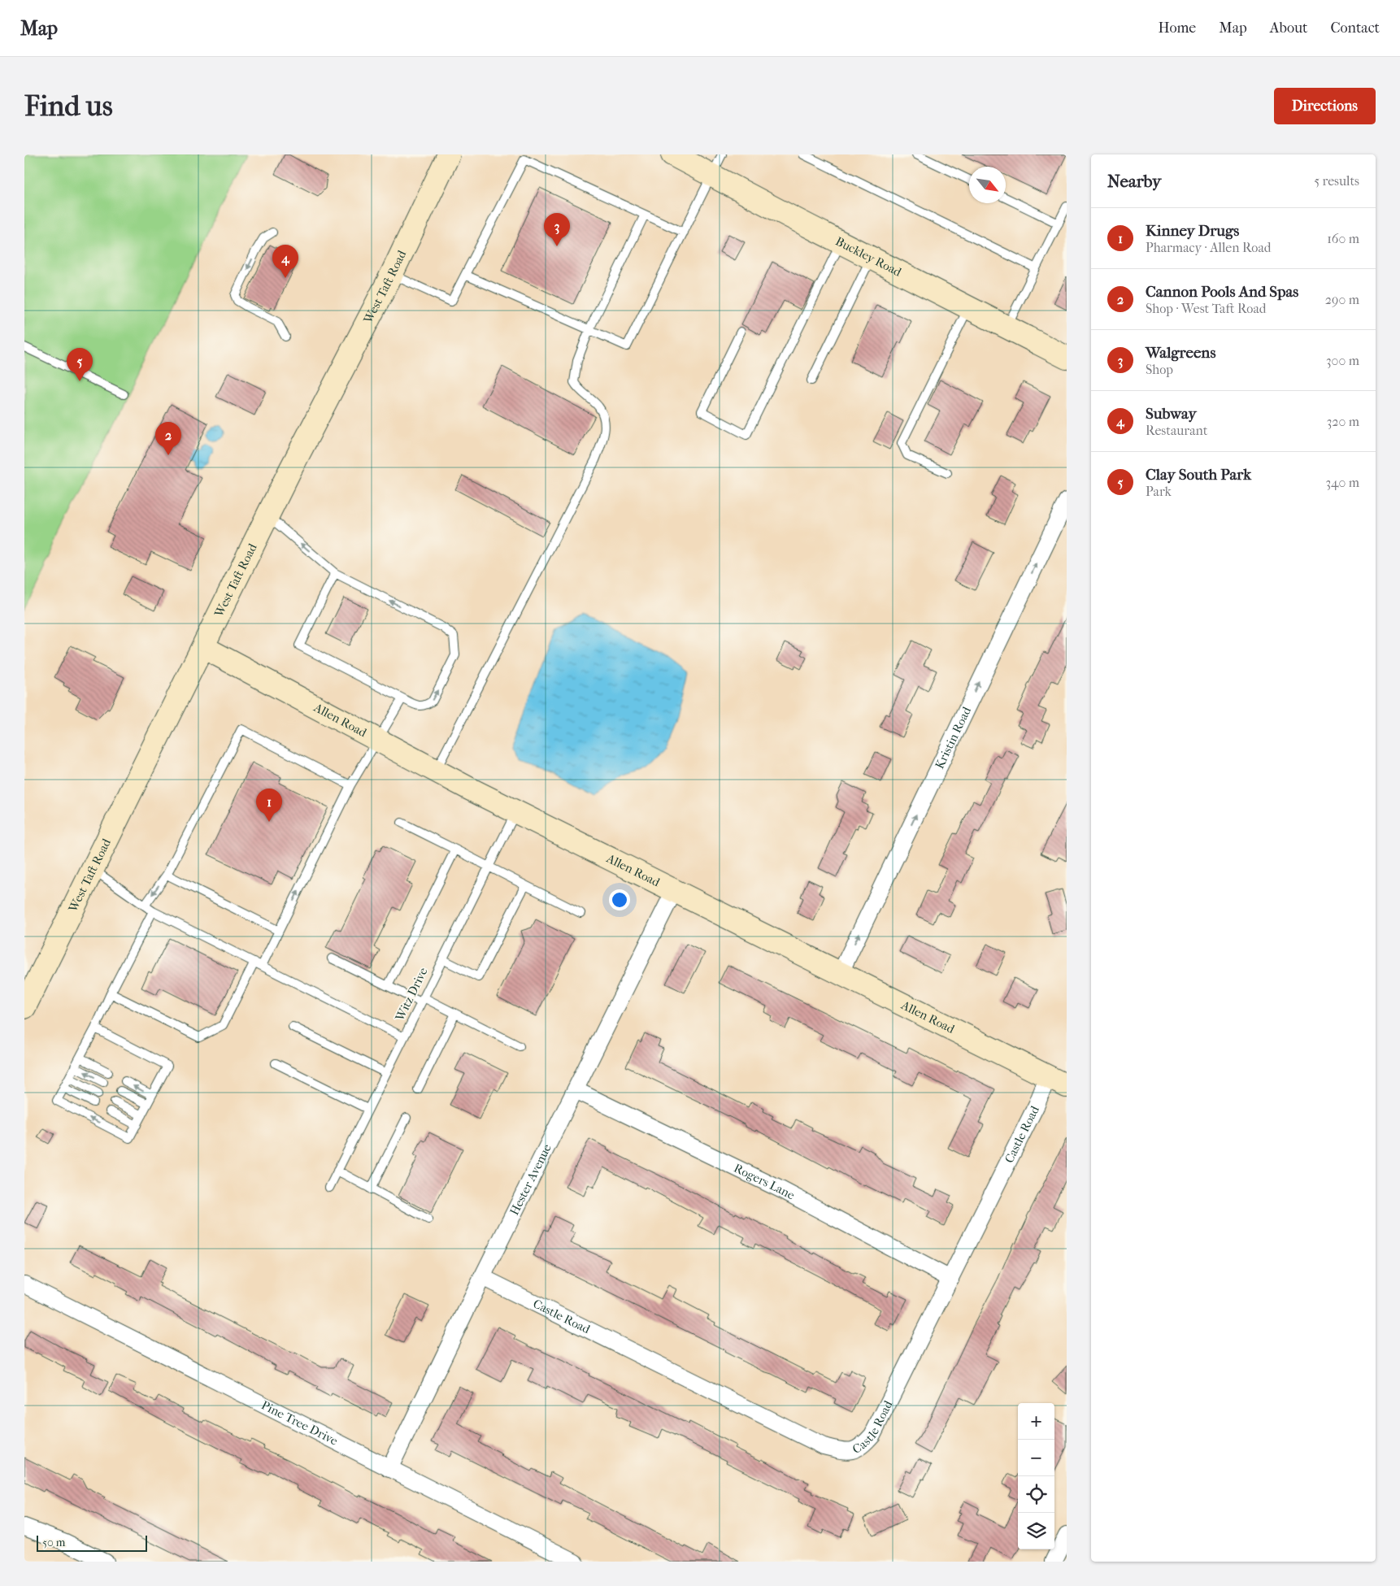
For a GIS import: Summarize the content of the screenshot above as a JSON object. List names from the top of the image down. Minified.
{"streets":{"street":["Buckley Road","West Taft Road","Allen Road","Kristin Road","Castle Road","Hester Avenue","Rogers Lane","Pine Tree Drive"],"lane":["Witz Drive"]},"crossings":[["West Taft Road","Allen Road"],["Allen Road","Kristin Road"],["Allen Road","Witz Drive"],["Allen Road","Castle Road"],["Allen Road","Hester Avenue"],["Castle Road","Hester Avenue"],["Castle Road","Rogers Lane"],["Hester Avenue","Rogers Lane"],["Hester Avenue","Pine Tree Drive"]],"one_way":["Kristin Road"],"scale_bar":"50 m","north":"bottom right","page":{"header":"Map","nav":["Home","Map","About","Contact"],"buttons":"Directions","title":"Find us","heading":["Nearby","5 results"],"list":[{"mark":"1","name":"Kinney Drugs","note":"Pharmacy · Allen Road","value":"160 m"},{"mark":"2","name":"Cannon Pools And Spas","note":"Shop · West Taft Road","value":"290 m"},{"mark":"3","name":"Walgreens","note":"Shop","value":"300 m"},{"mark":"4","name":"Subway","note":"Restaurant","value":"320 m"},{"mark":"5","name":"Clay South Park","note":"Park","value":"340 m"}],"pins":["3","4","5","2","1"],"map_buttons":["+","−"],"scale":"50 m"}}
